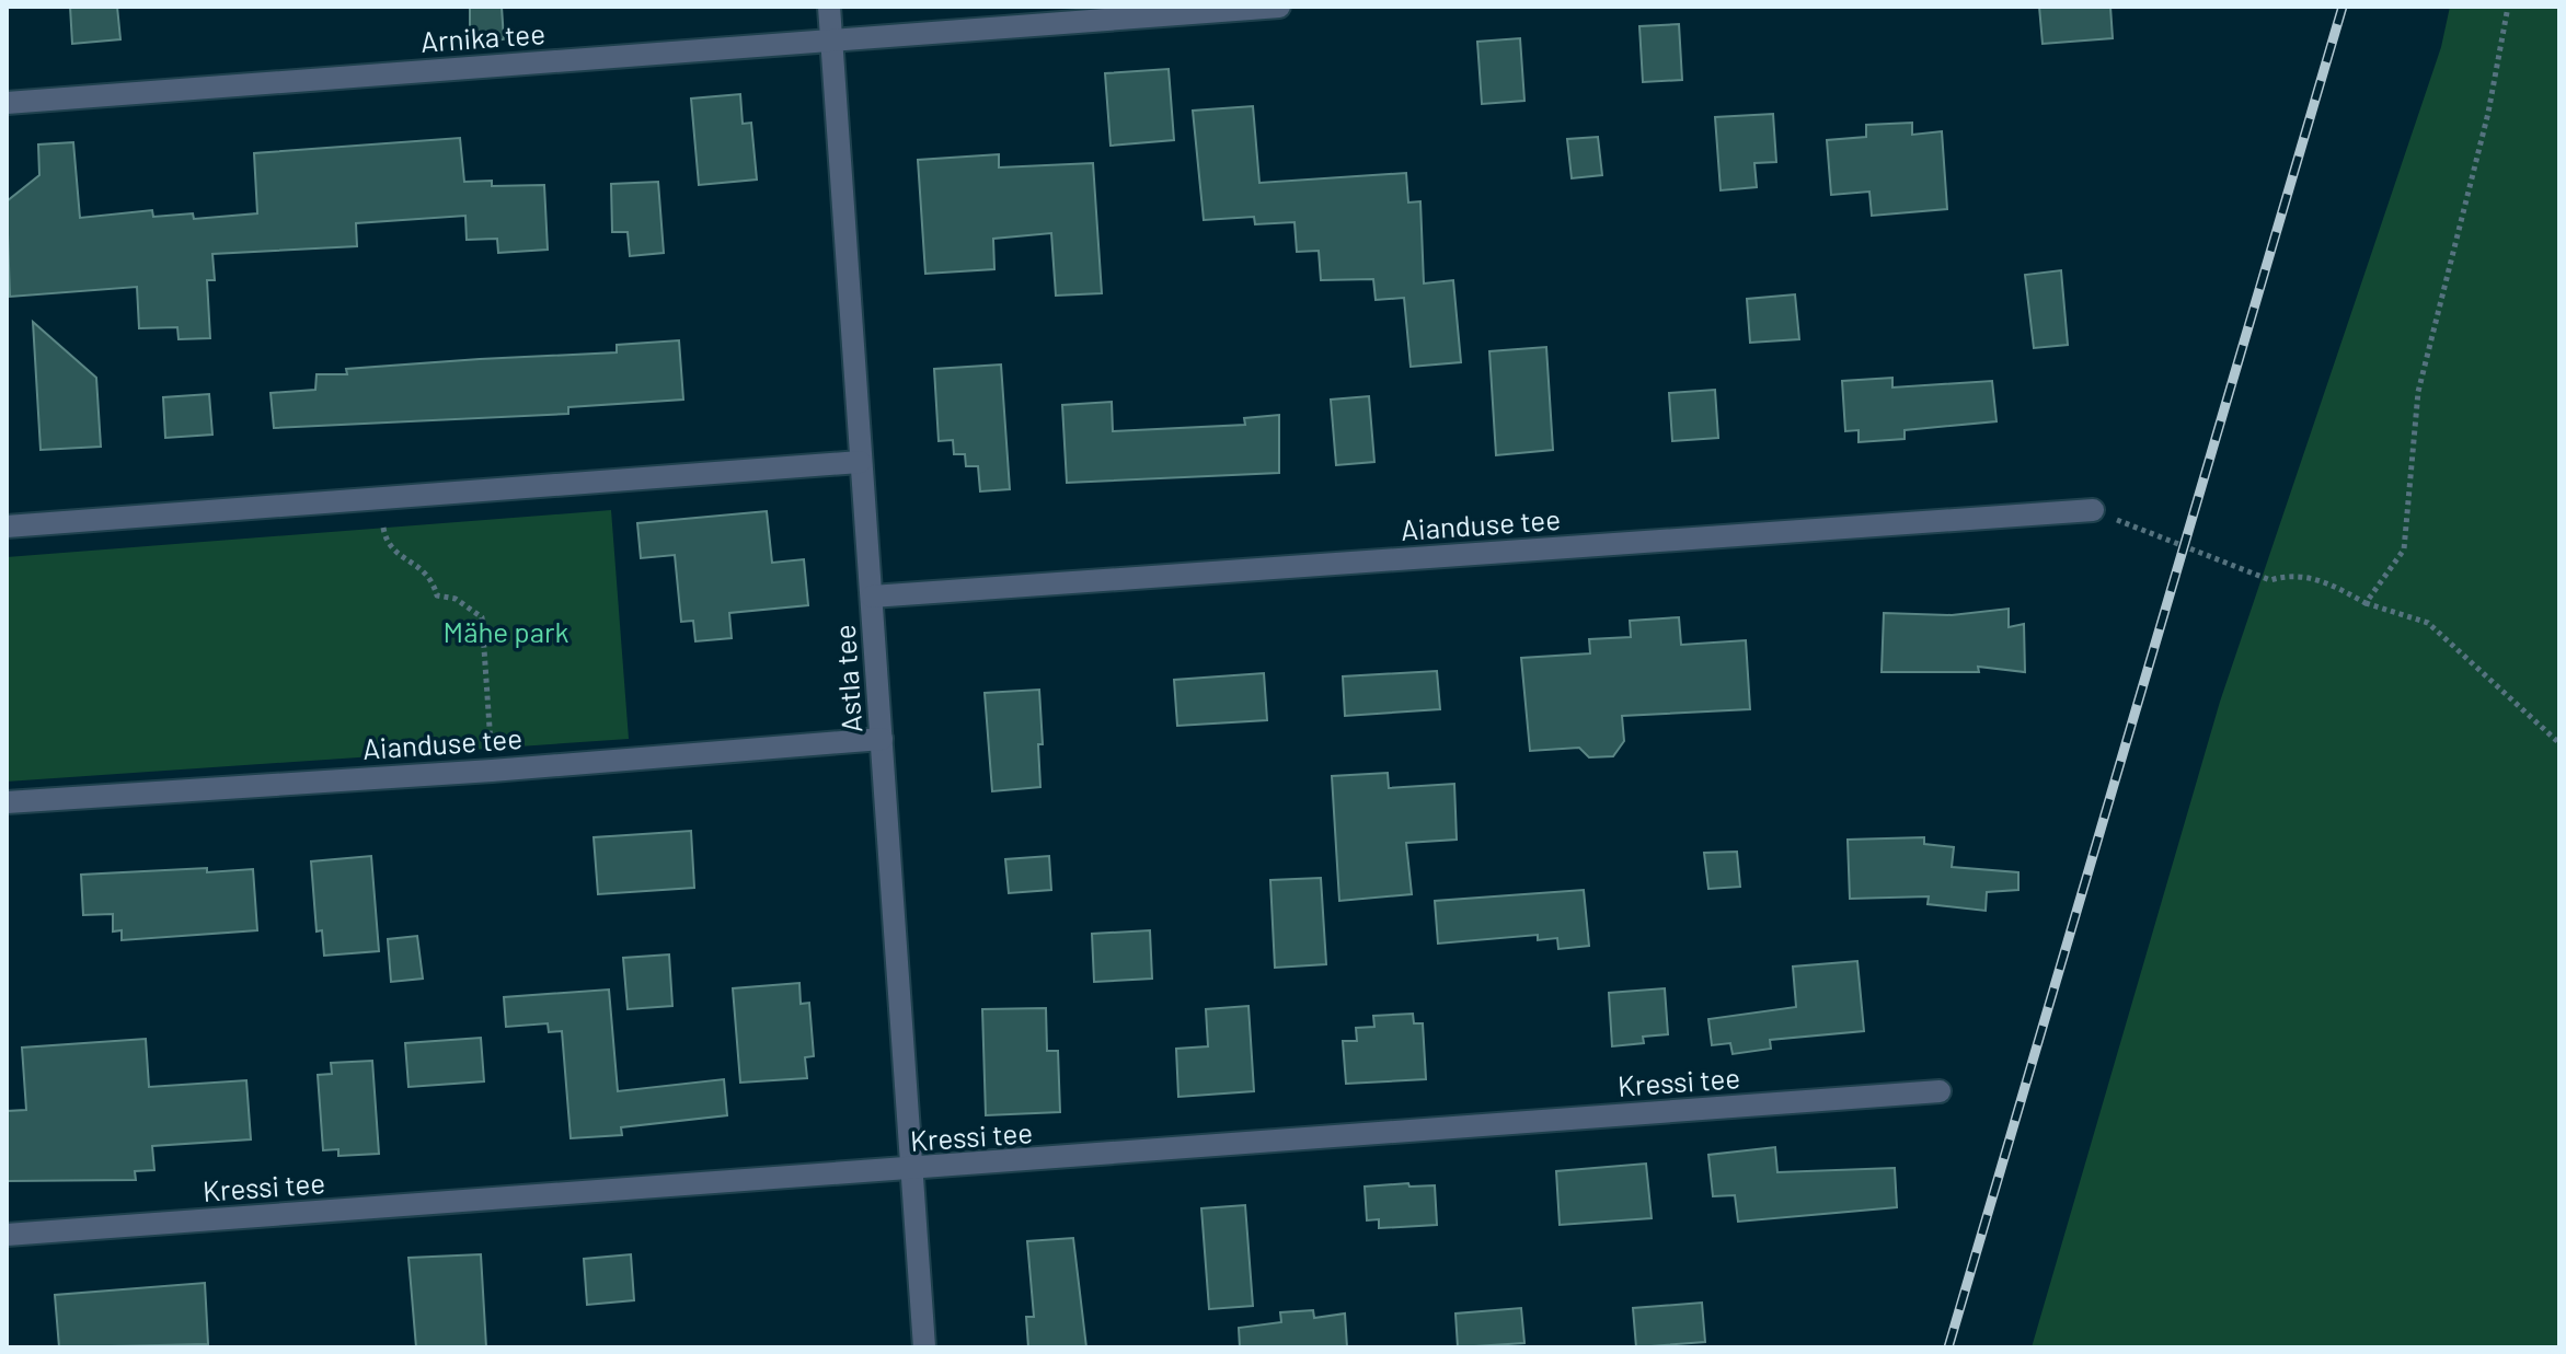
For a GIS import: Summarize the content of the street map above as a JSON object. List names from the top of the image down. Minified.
{"streets":{"street":["Arnika tee","Aianduse tee","Astla tee","Kressi tee"]},"crossings":[["Arnika tee","Astla tee"],["Aianduse tee","Astla tee"],["Astla tee","Kressi tee"]],"parks":["Mähe park"]}
